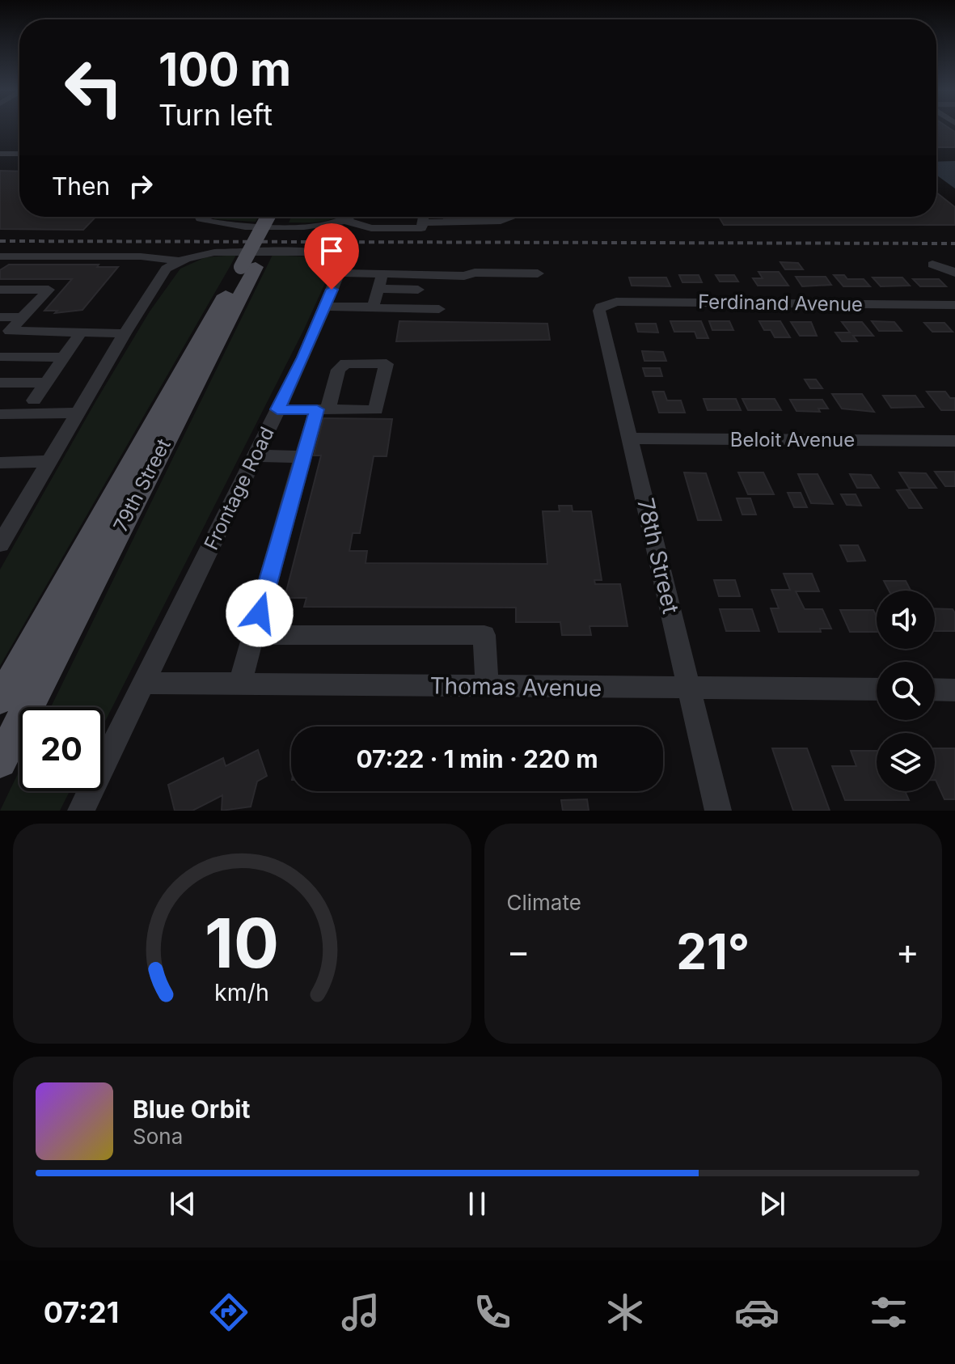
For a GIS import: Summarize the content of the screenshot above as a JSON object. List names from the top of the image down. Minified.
{"streets":{"main road":["79th Street"],"street":["Ferdinand Avenue","Beloit Avenue","Frontage Road","78th Street","Thomas Avenue"]},"crossings":[["Ferdinand Avenue","78th Street"],["Beloit Avenue","78th Street"],["Frontage Road","Thomas Avenue"],["78th Street","Thomas Avenue"]],"page":{"turn":["100 m","Turn left"],"then":"Then","limit":"20","trip":"07:22 · 1 min · 220 m","tile":"Climate","heat":["−","21°","+"],"song":["Blue Orbit","Sona"],"tabs":"07:21","gauge":["10","km/h"]}}
